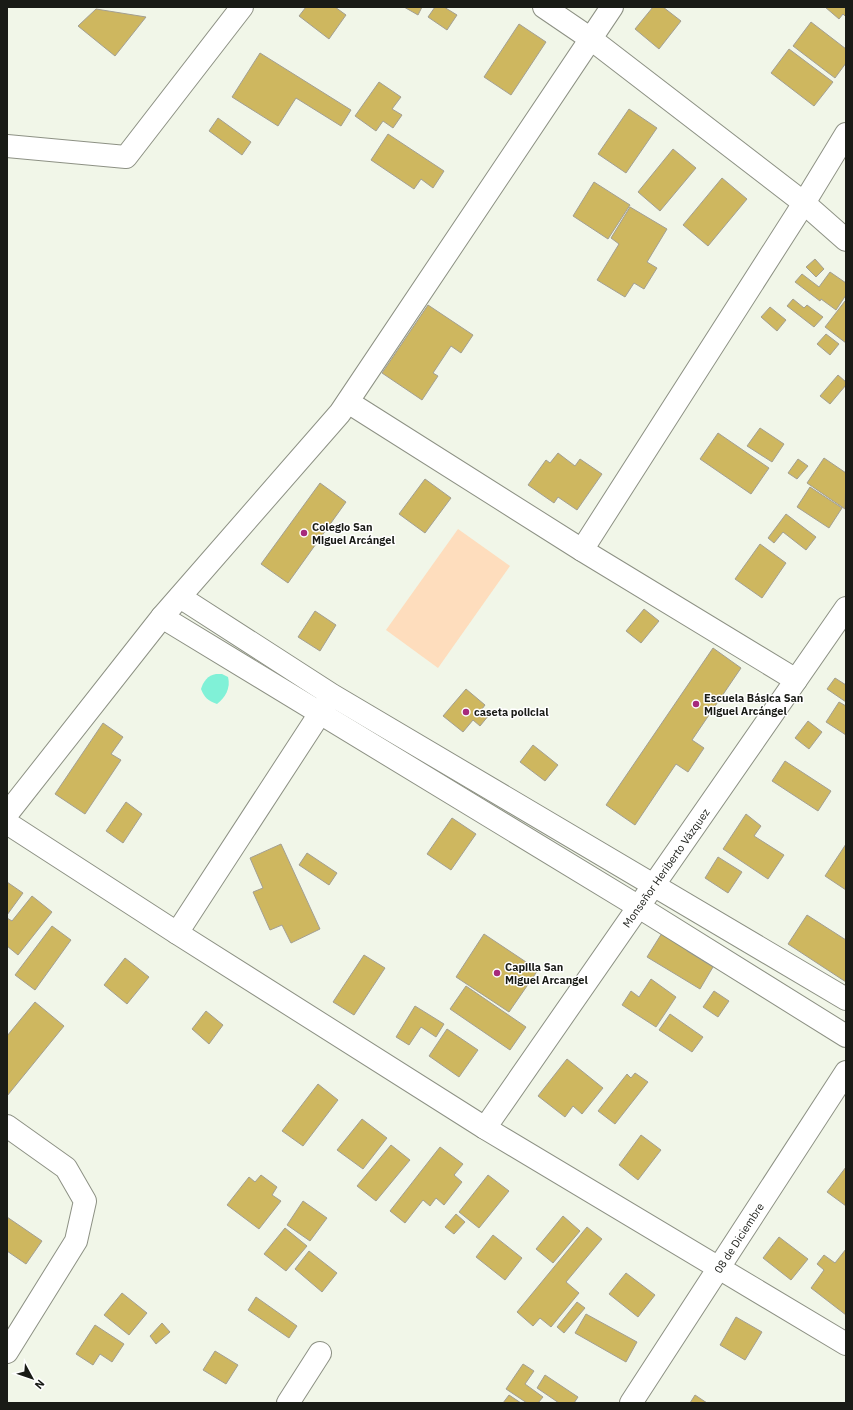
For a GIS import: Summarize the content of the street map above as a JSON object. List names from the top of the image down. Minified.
{"streets":{"street":["Monseñor Heriberto Vázquez","08 de Diciembre"]},"places":["Colegio San Miguel Arcángel","Escuela Básica San Miguel Arcángel","caseta policial","Capilla San Miguel Arcangel"],"north":"bottom right"}
